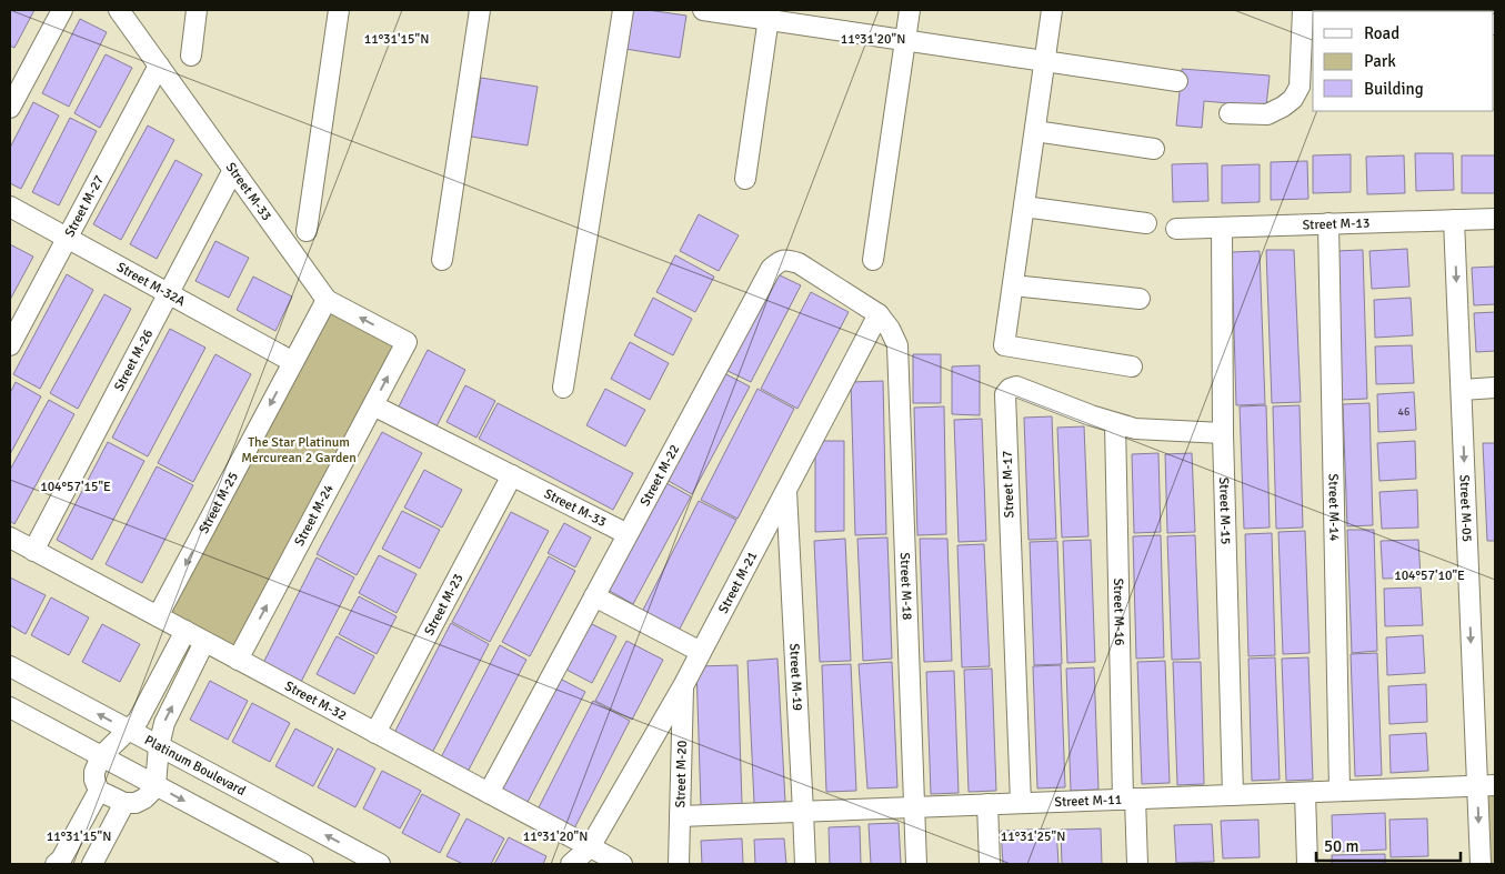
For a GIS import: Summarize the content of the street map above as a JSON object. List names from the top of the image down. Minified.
{"streets":{"street":["Street M-33","Street M-27","Street M-13","Street M-32A","Street M-26","Street M-22","Street M-17","Street M-25","Street M-14","Street M-05","Street M-15","Street M-24","Street M-21","Street M-18","Street M-23","Street M-16","Street M-19","Street M-32","Platinum Boulevard","Street M-20","Street M-11"]},"crossings":[["Street M-33","Street M-27"],["Street M-33","Street M-26"],["Street M-33","Street M-22"],["Street M-33","Street M-25"],["Street M-33","Street M-24"],["Street M-33","Street M-23"],["Street M-27","Street M-32A"],["Street M-13","Street M-14"],["Street M-13","Street M-05"],["Street M-13","Street M-15"],["Street M-32A","Street M-26"],["Street M-32A","Street M-25"],["Street M-26","Street M-32"],["Street M-22","Street M-21"],["Street M-22","Street M-18"],["Street M-22","Street M-32"],["Street M-17","Street M-15"],["Street M-17","Street M-16"],["Street M-17","Street M-11"],["Street M-25","Street M-32"],["Street M-14","Street M-11"],["Street M-05","Street M-11"],["Street M-15","Street M-11"],["Street M-24","Street M-32"],["Street M-21","Street M-18"],["Street M-21","Street M-19"],["Street M-21","Street M-32"],["Street M-21","Street M-20"],["Street M-18","Street M-11"],["Street M-23","Street M-32"],["Street M-16","Street M-11"],["Street M-19","Street M-11"],["Street M-20","Street M-11"]],"one_way":["Street M-25","Street M-05","Street M-24"],"parks":["The Star Platinum Mercurean 2 Garden"],"house_numbers":["46"],"legend":["Road","Park","Building"],"scale_bar":"50 m","coordinates":["11°31'15\"N","11°31'20\"N","104°57'15\"E","104°57'10\"E","11°31'25\"N"]}
